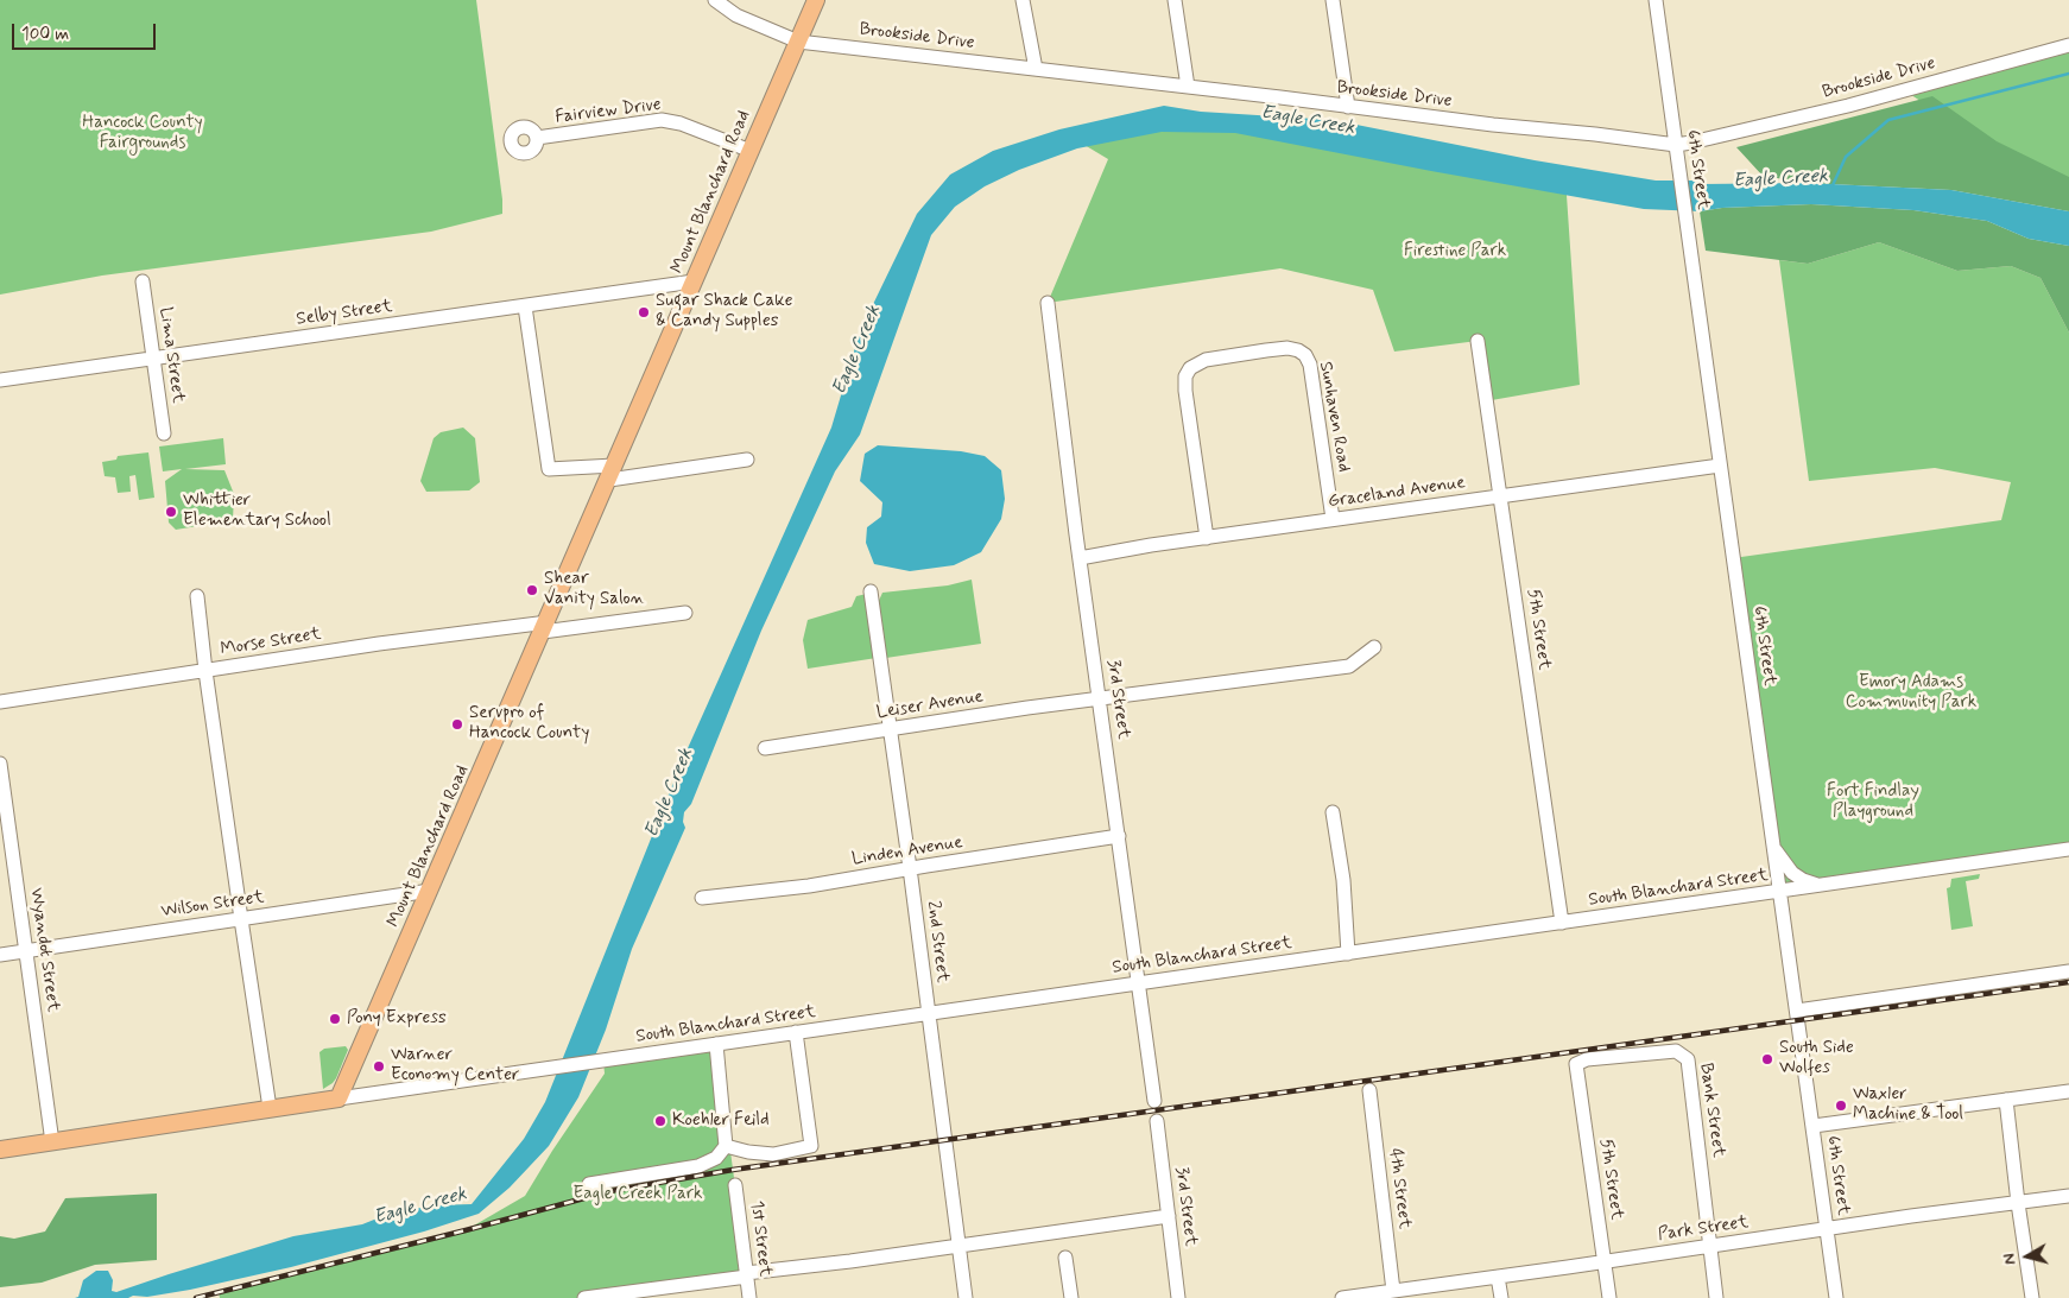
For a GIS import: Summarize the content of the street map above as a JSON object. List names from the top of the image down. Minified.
{"streets":{"main road":["Mount Blanchard Road"],"street":["Brookside Drive","Fairview Drive","6th Street","Selby Street","Lima Street","Sunhaven Road","Graceland Avenue","5th Street","Morse Street","3rd Street","Leiser Avenue","Linden Avenue","South Blanchard Street","Wilson Street","2nd Street","Wyandot Street","Bank Street","4th Street","Park Street","1st Street"]},"crossings":[["Brookside Drive","6th Street"],["Brookside Drive","Mount Blanchard Road"],["Fairview Drive","Mount Blanchard Road"],["6th Street","Graceland Avenue"],["6th Street","South Blanchard Street"],["6th Street","Park Street"],["Mount Blanchard Road","Selby Street"],["Mount Blanchard Road","Morse Street"],["Mount Blanchard Road","South Blanchard Street"],["Mount Blanchard Road","Wilson Street"],["Selby Street","Lima Street"],["Sunhaven Road","Graceland Avenue"],["Graceland Avenue","5th Street"],["Graceland Avenue","3rd Street"],["5th Street","South Blanchard Street"],["5th Street","Bank Street"],["5th Street","Park Street"],["3rd Street","Leiser Avenue"],["3rd Street","Linden Avenue"],["3rd Street","South Blanchard Street"],["Leiser Avenue","2nd Street"],["Linden Avenue","2nd Street"],["South Blanchard Street","2nd Street"],["Wilson Street","Wyandot Street"],["Bank Street","Park Street"],["4th Street","Park Street"]],"water":["Eagle Creek"],"parks":["Hancock County Fairgrounds","Firestine Park","Emory Adams Community Park","Fort Findlay Playground","Eagle Creek Park"],"places":["Sugar Shack Cake & Candy Supples","Whittier Elementary School","Shear Vanity Salon","Servpro of Hancock County","Pony Express","South Side Wolfes","Warner Economy Center","Waxler Machine & Tool","Koehler Feild"],"scale_bar":"100 m","north":"left"}
